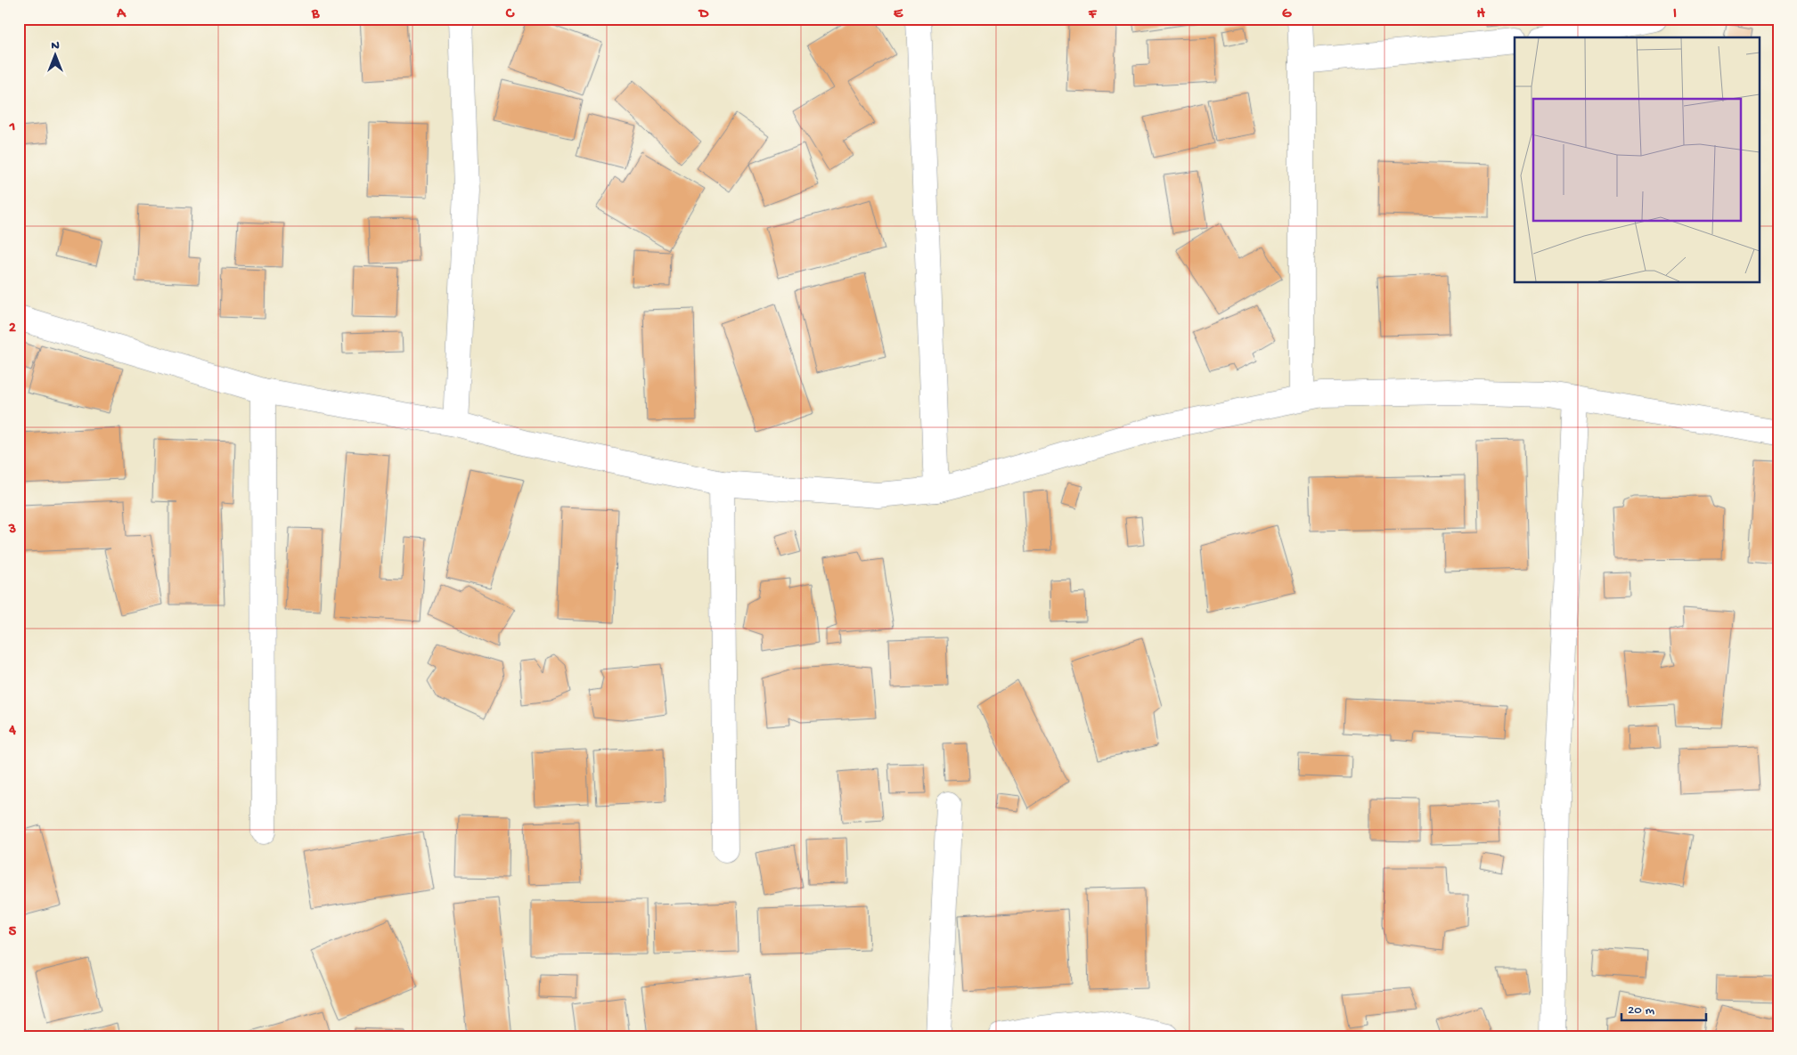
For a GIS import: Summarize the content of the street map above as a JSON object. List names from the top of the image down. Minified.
{"scale_bar":"20 m","north":"top","grid":{"columns":["A","B","C","D","E","F","G","H","I"],"rows":["1","2","3","4","5"]}}
